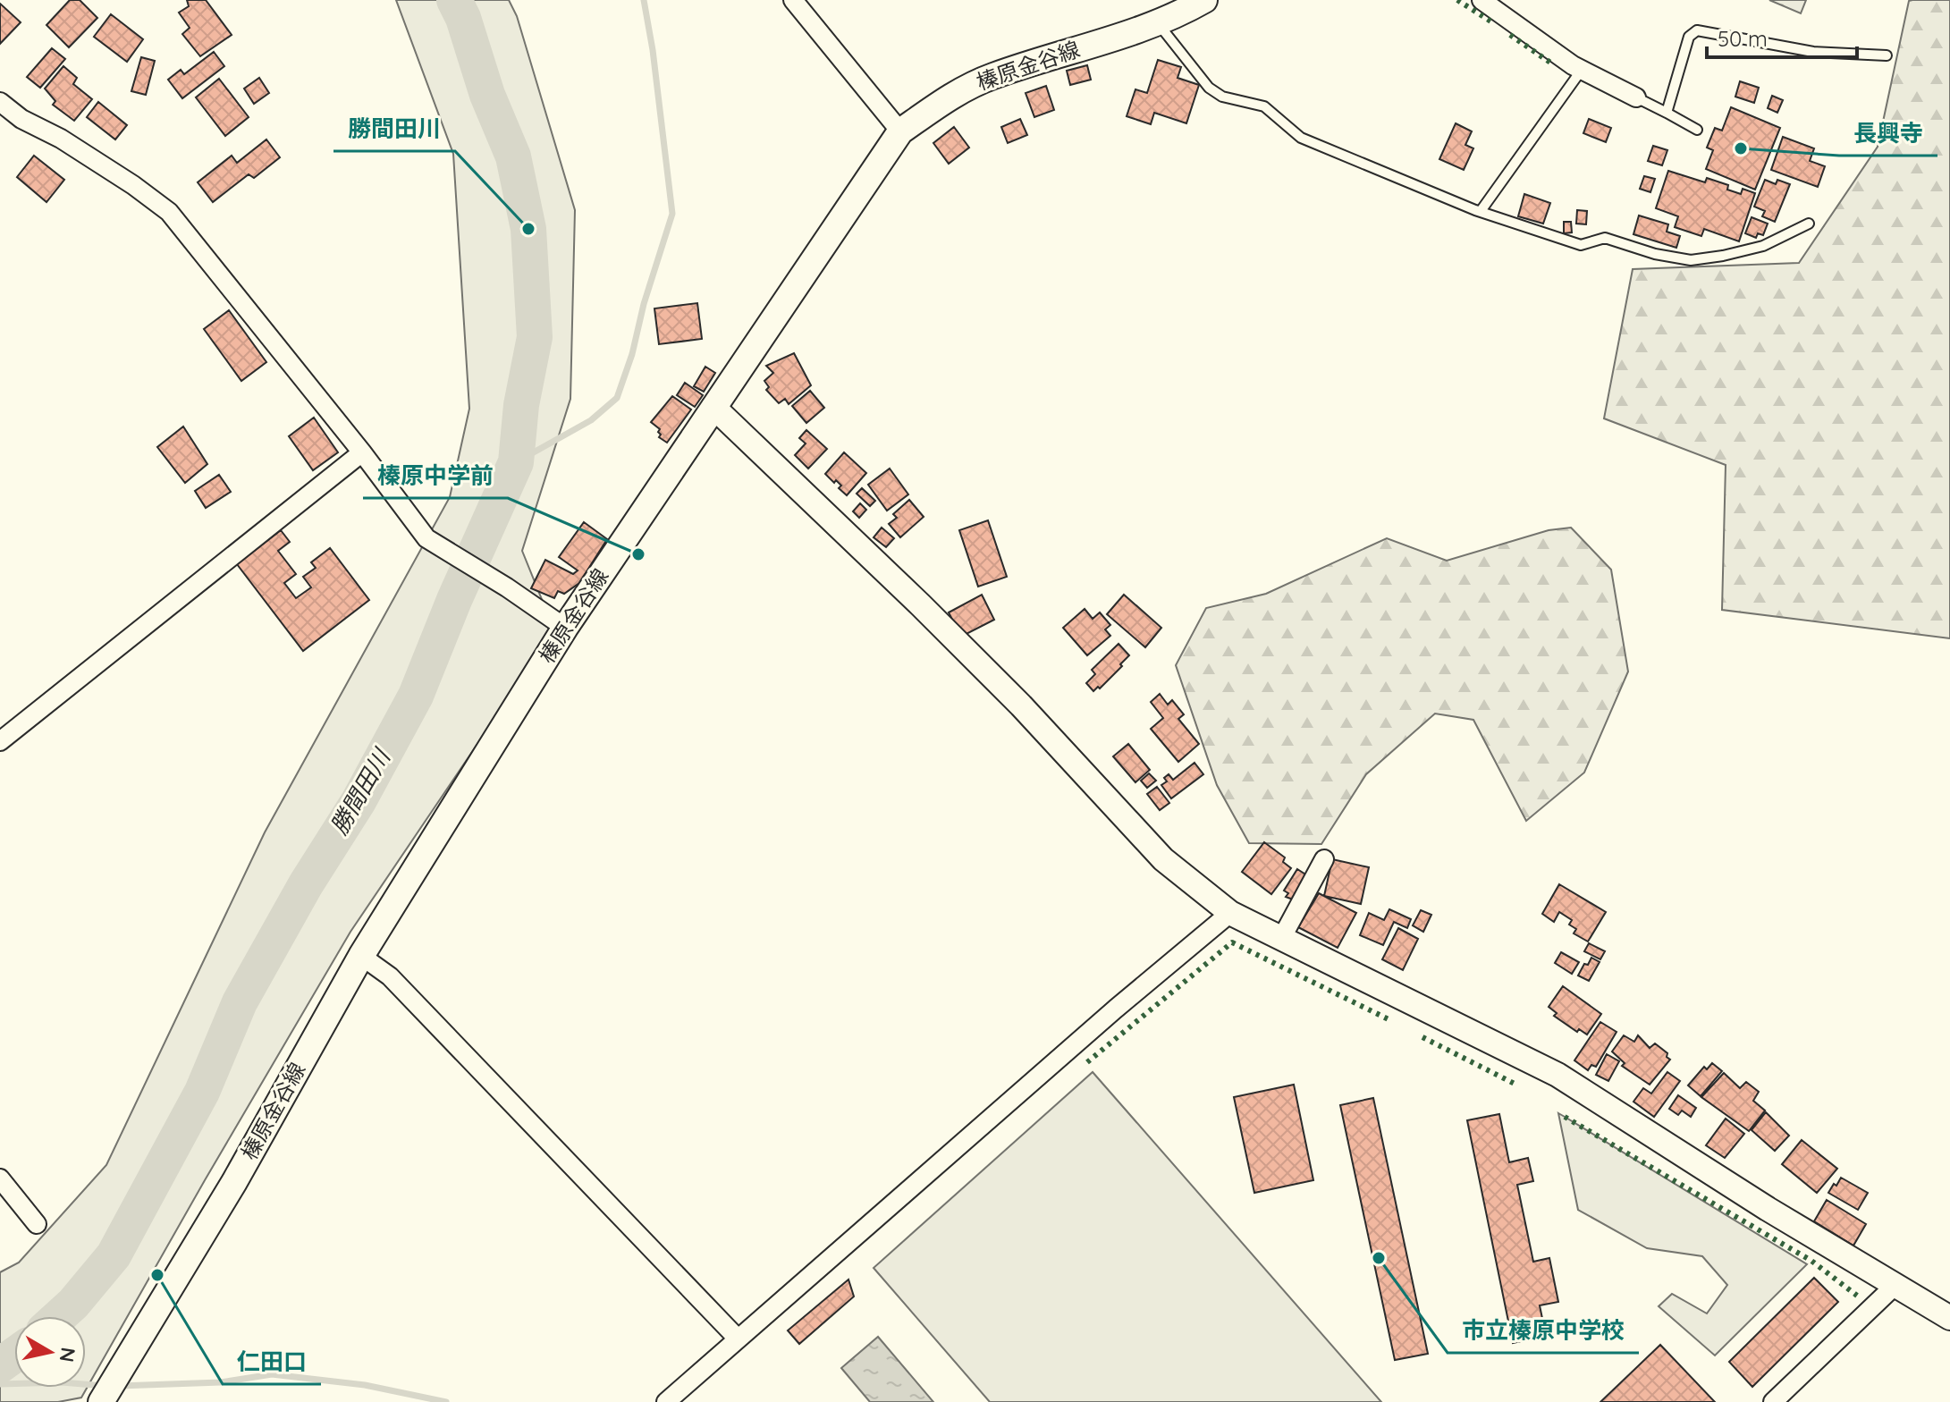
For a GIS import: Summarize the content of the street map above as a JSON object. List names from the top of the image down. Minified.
{"streets":{"main road":["榛原金谷線"]},"water":["勝間田川"],"places":["長興寺","勝間田川","榛原中学前","市立榛原中学校","仁田口"],"scale_bar":"50 m","north":"right"}
